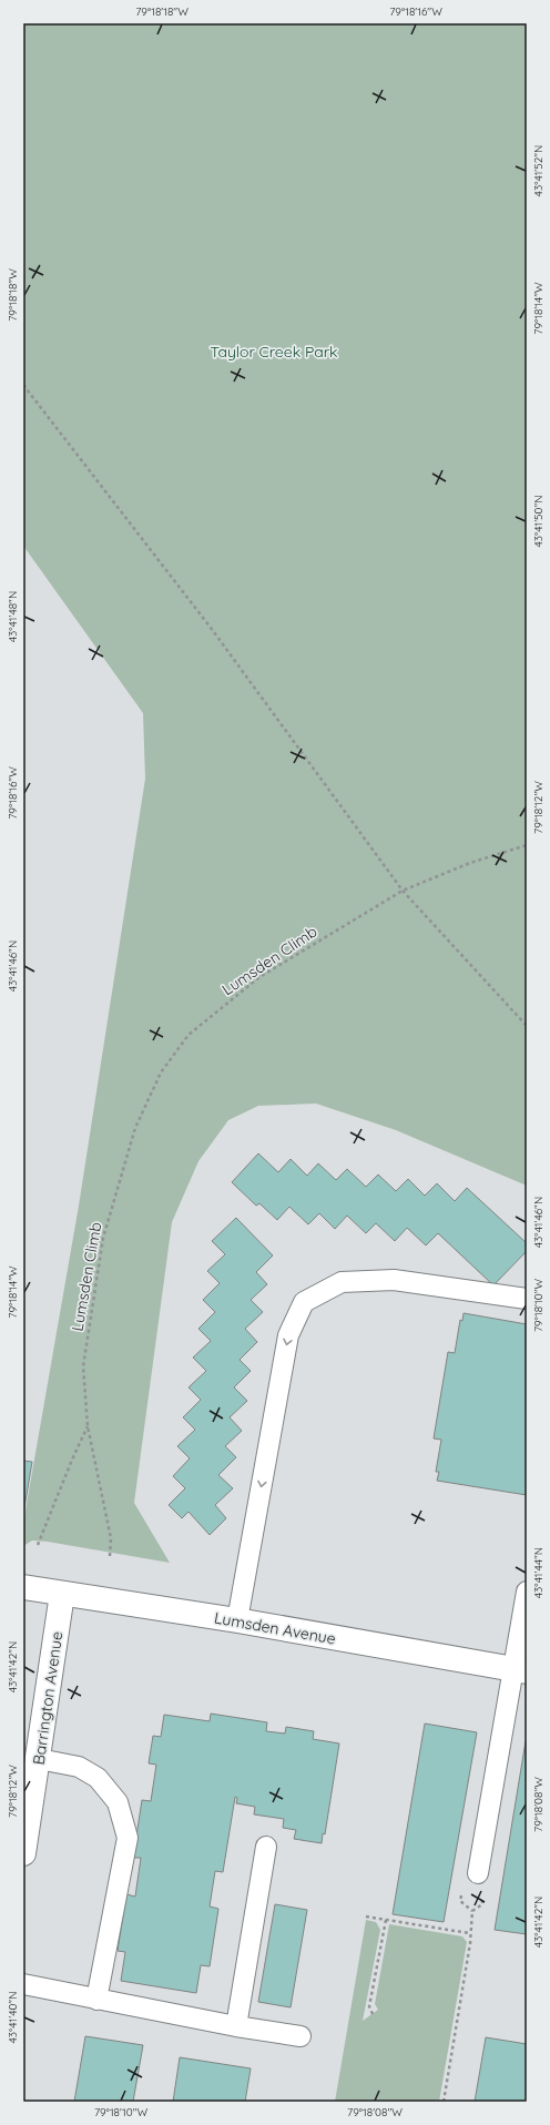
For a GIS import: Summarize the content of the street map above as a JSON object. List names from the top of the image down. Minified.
{"streets":{"street":["Lumsden Avenue","Barrington Avenue"],"path":["Lumsden Climb"]},"crossings":[["Lumsden Avenue","Barrington Avenue"]],"parks":["Taylor Creek Park"],"coordinates":["79°18'18\"W","79°18'16\"W","43°41'52\"N","79°18'14\"W","43°41'50\"N","43°41'48\"N","79°18'12\"W","43°41'46\"N","79°18'10\"W","43°41'44\"N","43°41'42\"N","79°18'08\"W","43°41'40\"N"]}
